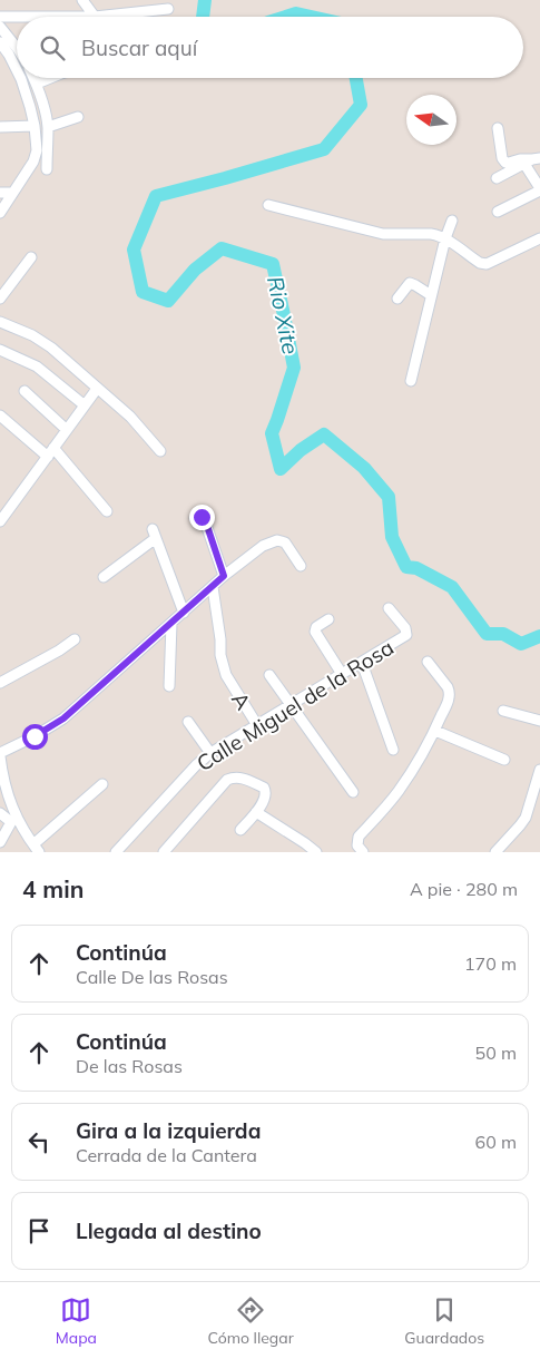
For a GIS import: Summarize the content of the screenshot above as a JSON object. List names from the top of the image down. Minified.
{"streets":{"street":["A","Calle Miguel de la Rosa"]},"crossings":[["A","Calle Miguel de la Rosa"]],"water":["Rio Xite"],"north":"left","page":{"search":"Buscar aquí","heading":["4 min","A pie · 280 m"],"list":[["Continúa","Calle De las Rosas","170 m"],["Continúa","De las Rosas","50 m"],["Gira a la izquierda","Cerrada de la Cantera","60 m"],"Llegada al destino"],"nav":["Mapa","Cómo llegar","Guardados"]}}
